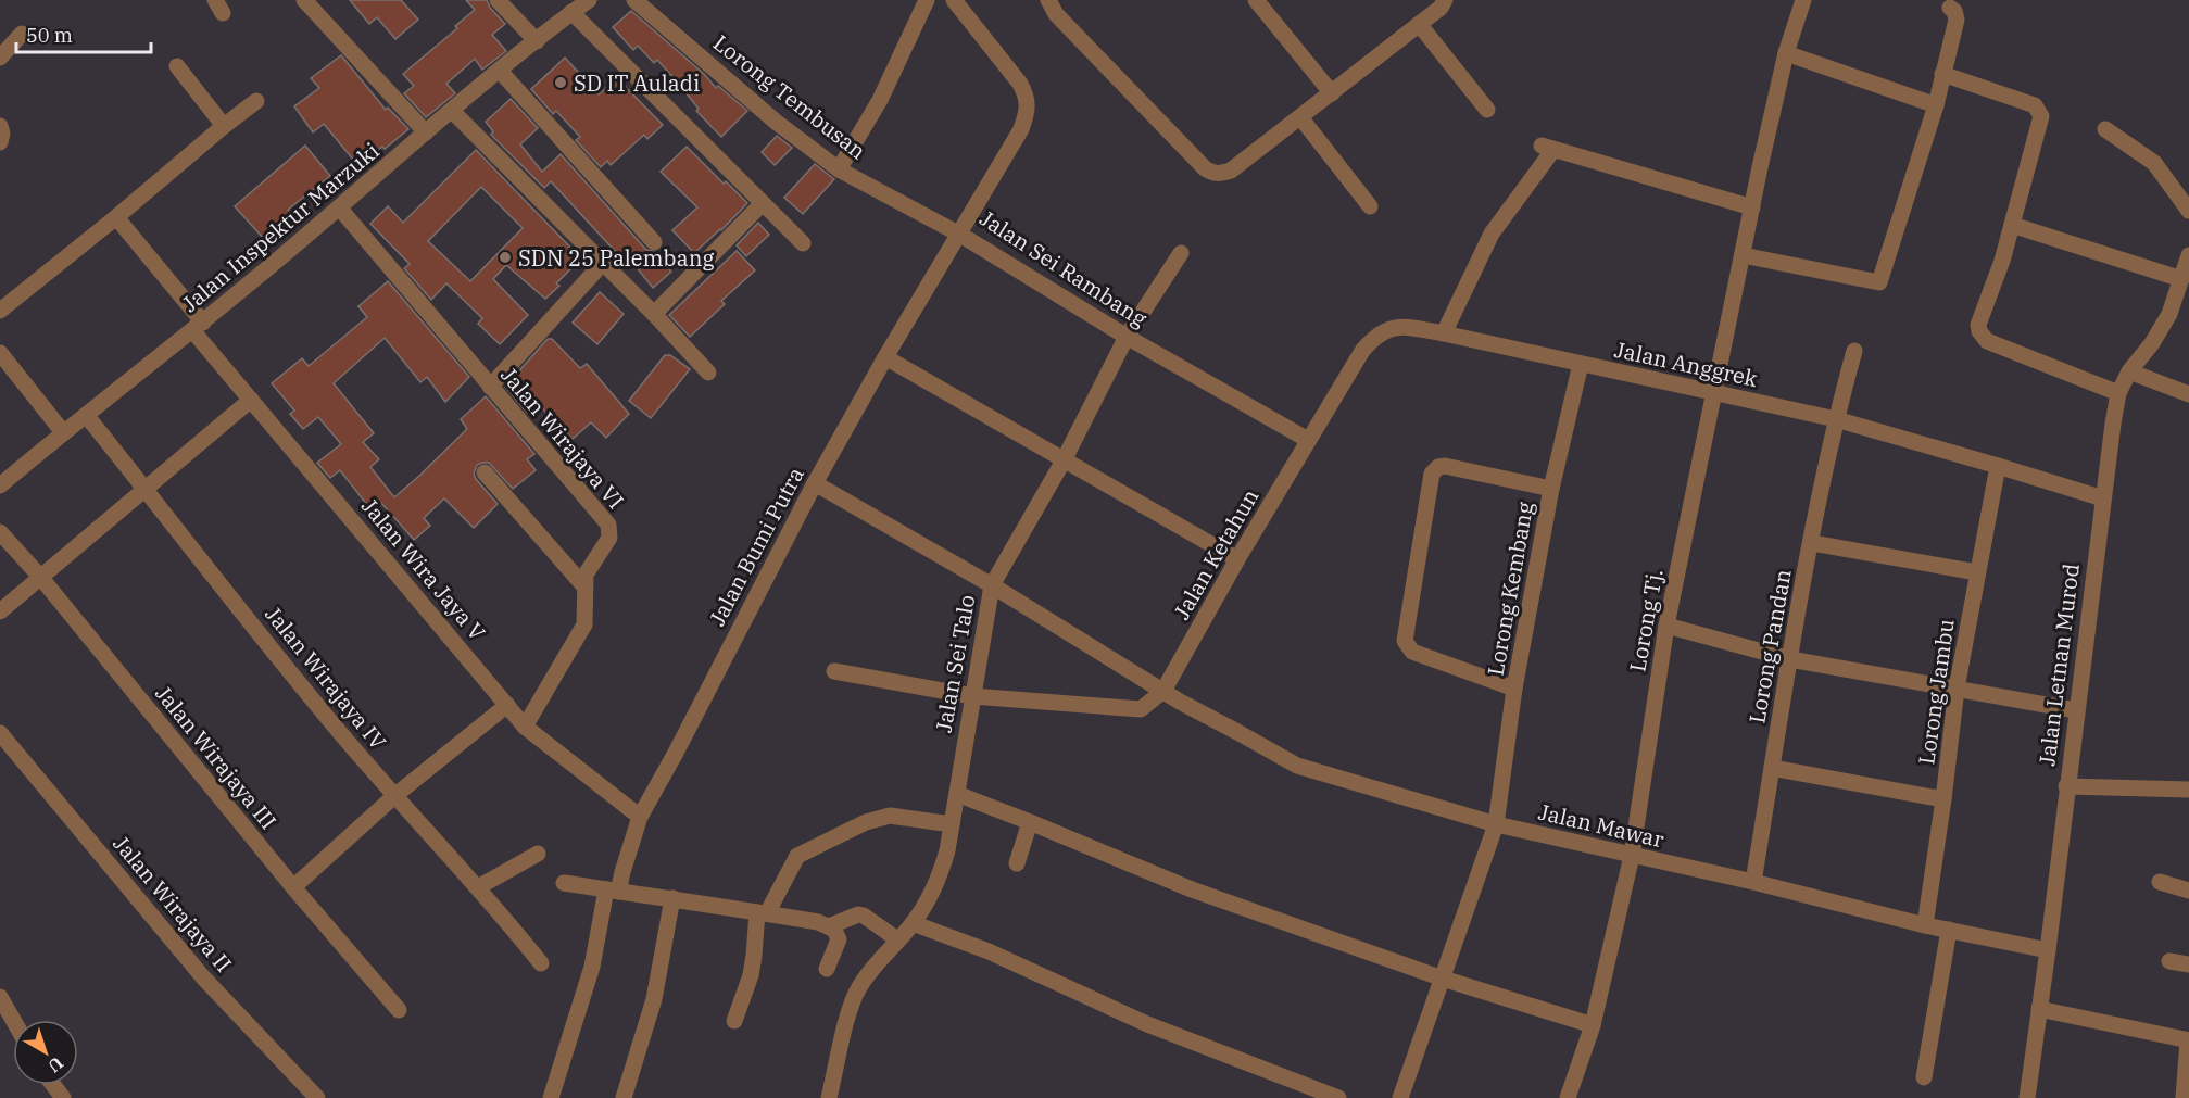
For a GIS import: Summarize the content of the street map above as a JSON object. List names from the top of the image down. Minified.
{"streets":{"street":["Lorong Tembusan","Jalan Inspektur Marzuki","Jalan Sei Rambang","Jalan Anggrek","Jalan Wirajaya VI","Jalan Bumi Putra","Jalan Ketahun","Jalan Wira Jaya V","Lorong Kembang","Lorong Tj.","Lorong Pandan","Jalan Sei Talo","Jalan Letnan Murod","Jalan Wirajaya IV","Lorong Jambu","Jalan Wirajaya III","Jalan Mawar","Jalan Wirajaya II"]},"crossings":[["Lorong Tembusan","Jalan Sei Rambang"],["Lorong Tembusan","Jalan Bumi Putra"],["Jalan Inspektur Marzuki","Jalan Wirajaya VI"],["Jalan Inspektur Marzuki","Jalan Wira Jaya V"],["Jalan Inspektur Marzuki","Jalan Wirajaya IV"],["Jalan Sei Rambang","Jalan Anggrek"],["Jalan Sei Rambang","Jalan Bumi Putra"],["Jalan Sei Rambang","Jalan Ketahun"],["Jalan Sei Rambang","Jalan Sei Talo"],["Jalan Anggrek","Jalan Ketahun"],["Jalan Anggrek","Lorong Kembang"],["Jalan Anggrek","Lorong Tj."],["Jalan Anggrek","Lorong Pandan"],["Jalan Anggrek","Jalan Letnan Murod"],["Jalan Anggrek","Lorong Jambu"],["Jalan Wirajaya VI","Jalan Wira Jaya V"],["Jalan Bumi Putra","Jalan Wira Jaya V"],["Jalan Bumi Putra","Jalan Mawar"],["Jalan Ketahun","Jalan Mawar"],["Lorong Kembang","Jalan Mawar"],["Lorong Tj.","Jalan Mawar"],["Lorong Pandan","Jalan Mawar"],["Jalan Sei Talo","Jalan Mawar"],["Jalan Letnan Murod","Jalan Mawar"],["Lorong Jambu","Jalan Mawar"]],"places":["SD IT Auladi","SDN 25 Palembang"],"scale_bar":"50 m","north":"bottom right"}
